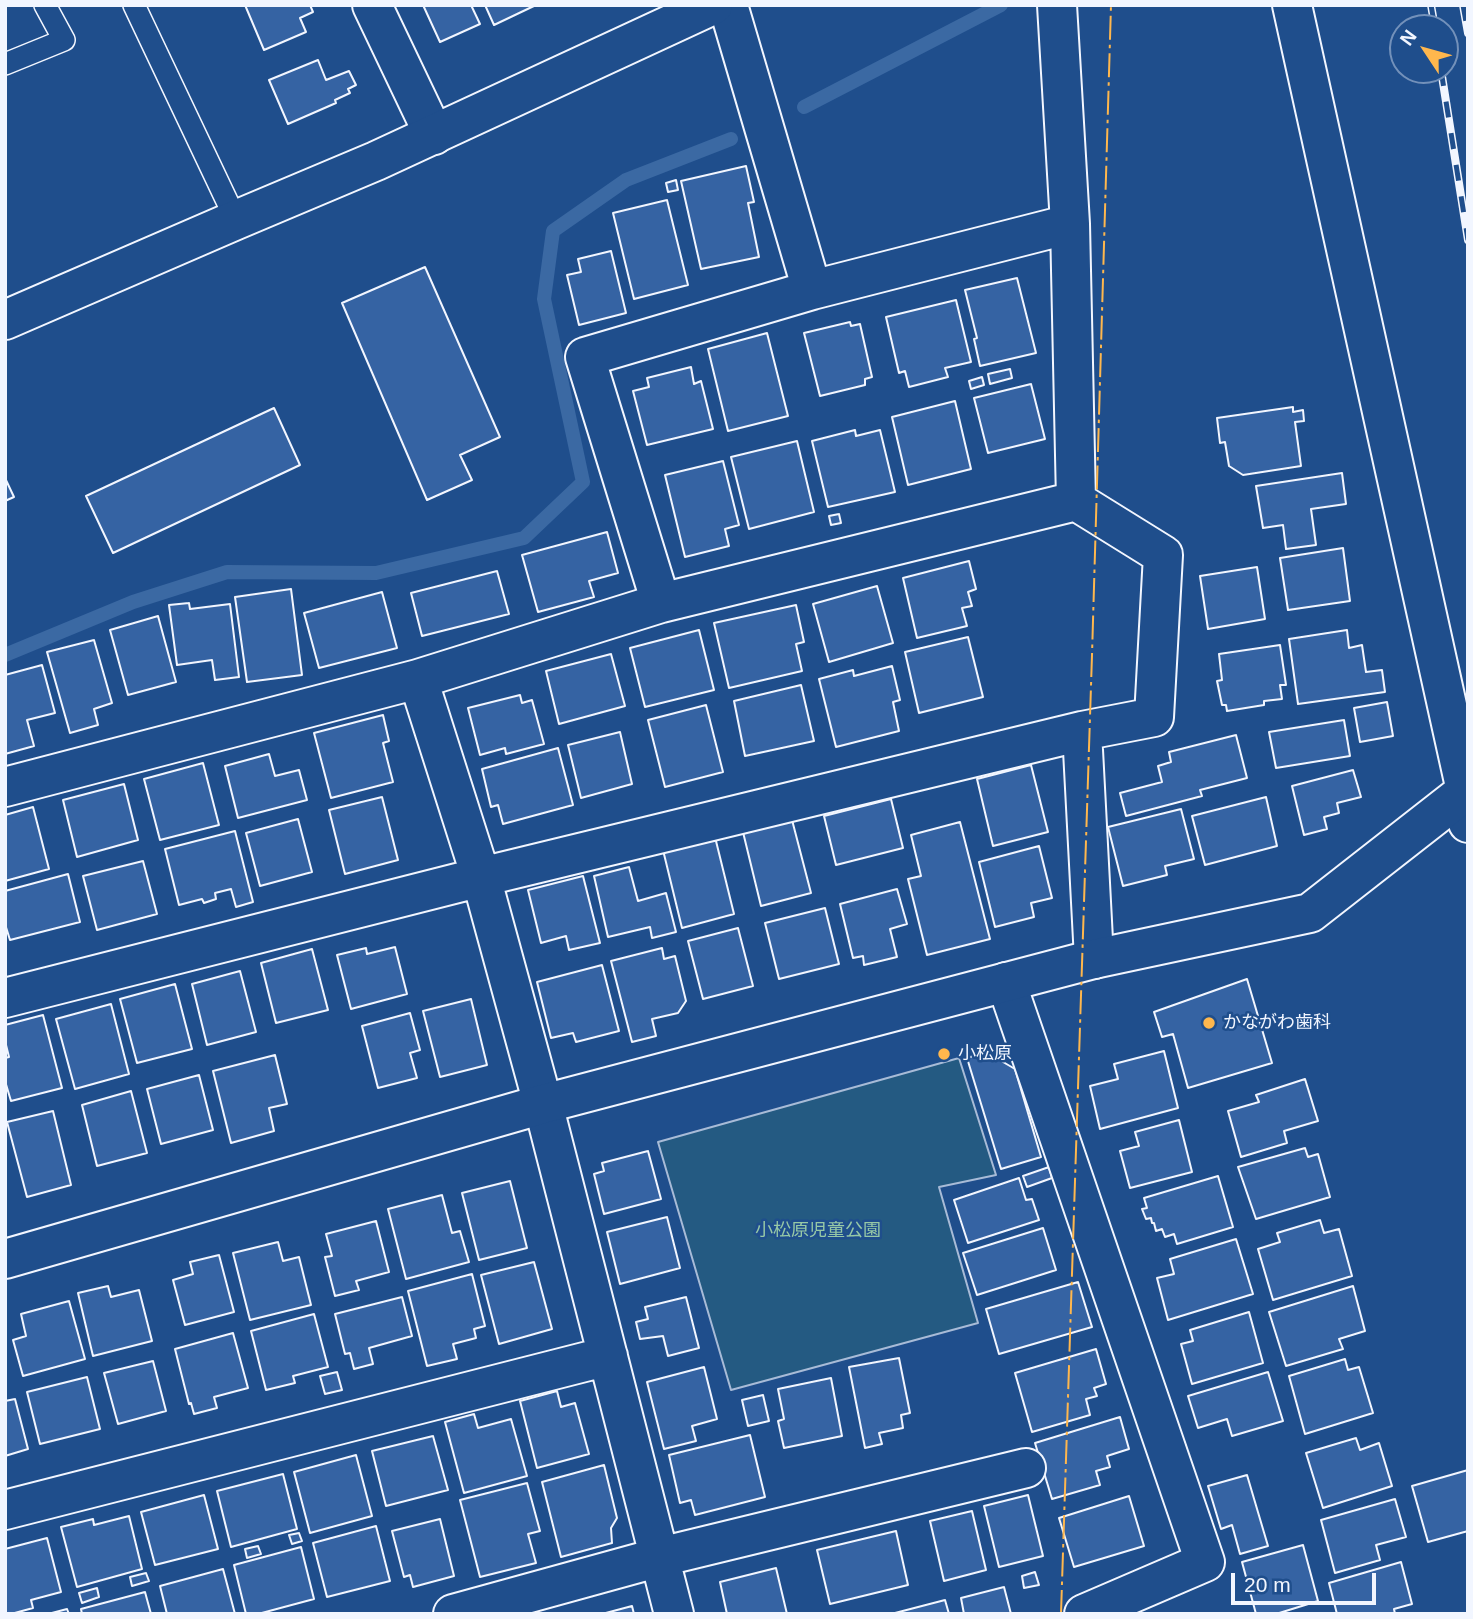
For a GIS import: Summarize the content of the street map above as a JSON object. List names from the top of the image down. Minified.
{"parks":["小松原児童公園"],"places":["かながわ歯科","小松原"],"scale_bar":"20 m","north":"top left"}
